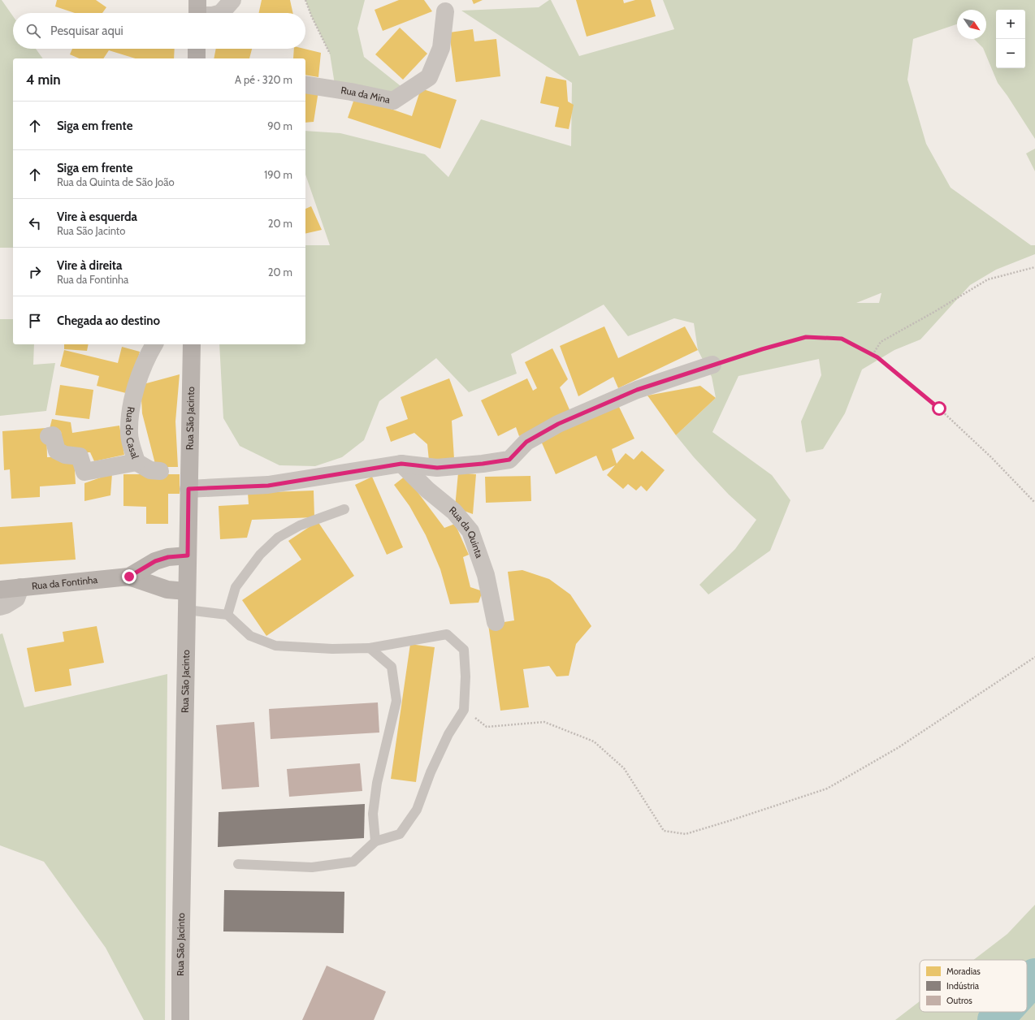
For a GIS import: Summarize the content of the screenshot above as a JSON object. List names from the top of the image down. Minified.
{"streets":{"main road":["Rua São Jacinto","Rua da Fontinha"],"street":["Rua da Mina","Rua do Casal","Rua da Quinta"]},"crossings":[["Rua São Jacinto","Rua da Fontinha"]],"legend":["Moradias","Indústria","Outros"],"north":"bottom right","page":{"map_buttons":["+","−"],"search":"Pesquisar aqui","heading":["4 min","A pé · 320 m"],"list":[["Siga em frente","90 m"],["Siga em frente","Rua da Quinta de São João","190 m"],["Vire à esquerda","Rua São Jacinto","20 m"],["Vire à direita","Rua da Fontinha","20 m"],"Chegada ao destino"]}}
